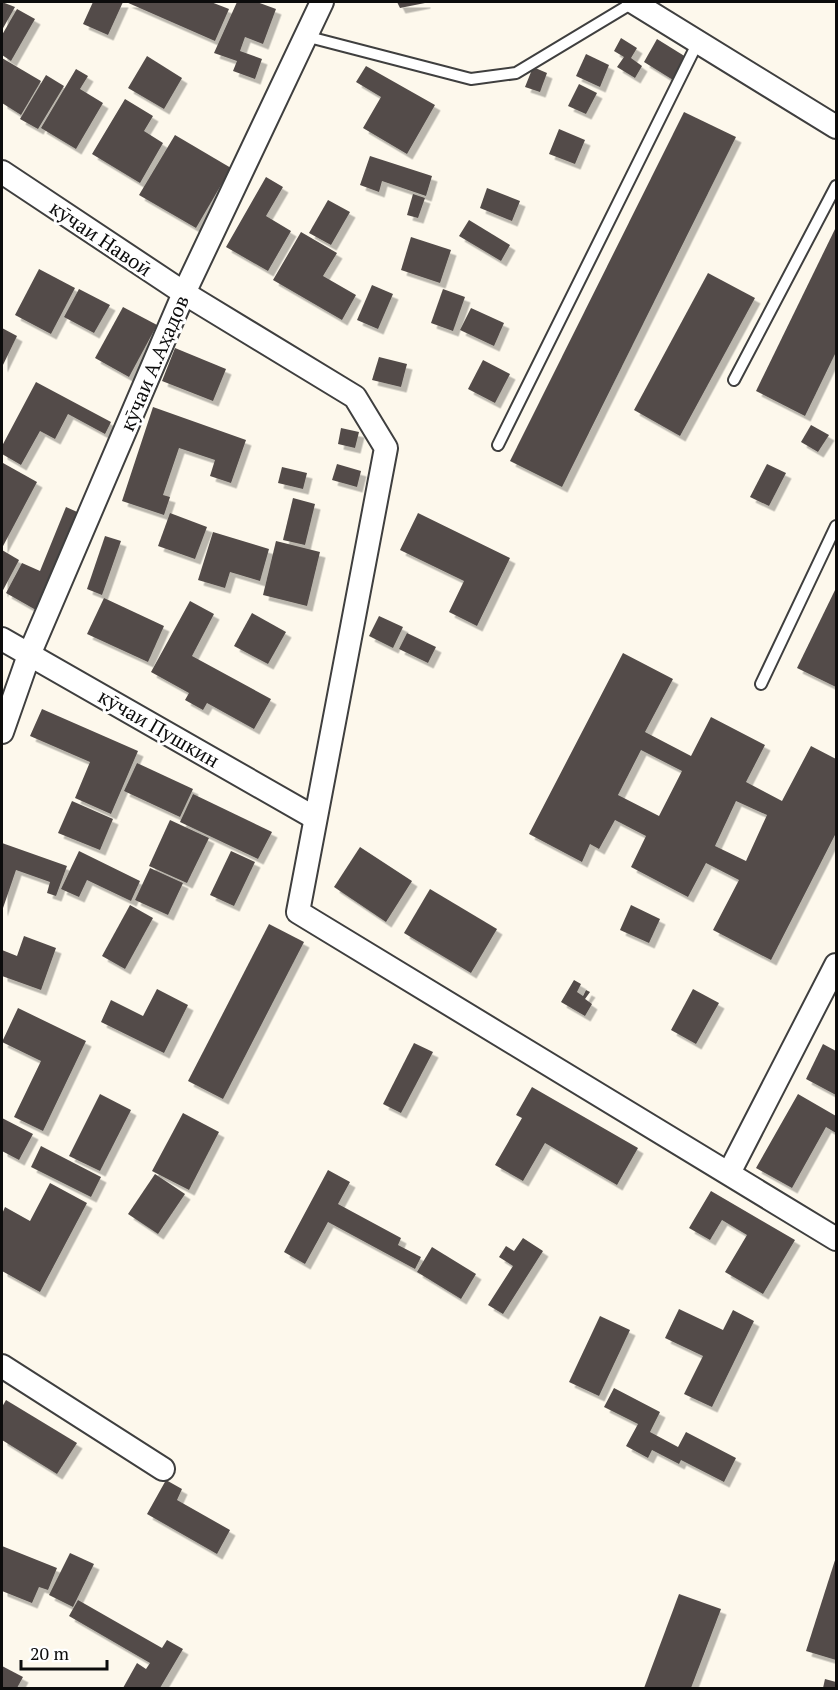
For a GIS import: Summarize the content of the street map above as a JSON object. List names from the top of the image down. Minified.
{"streets":{"street":["кӯчаи Навоӣ","кӯчаи А.Аҳадов","кӯчаи Пушкин"]},"crossings":[["кӯчаи Навоӣ","кӯчаи А.Аҳадов"],["кӯчаи Навоӣ","кӯчаи Пушкин"],["кӯчаи А.Аҳадов","кӯчаи Пушкин"]],"scale_bar":"20 m"}
